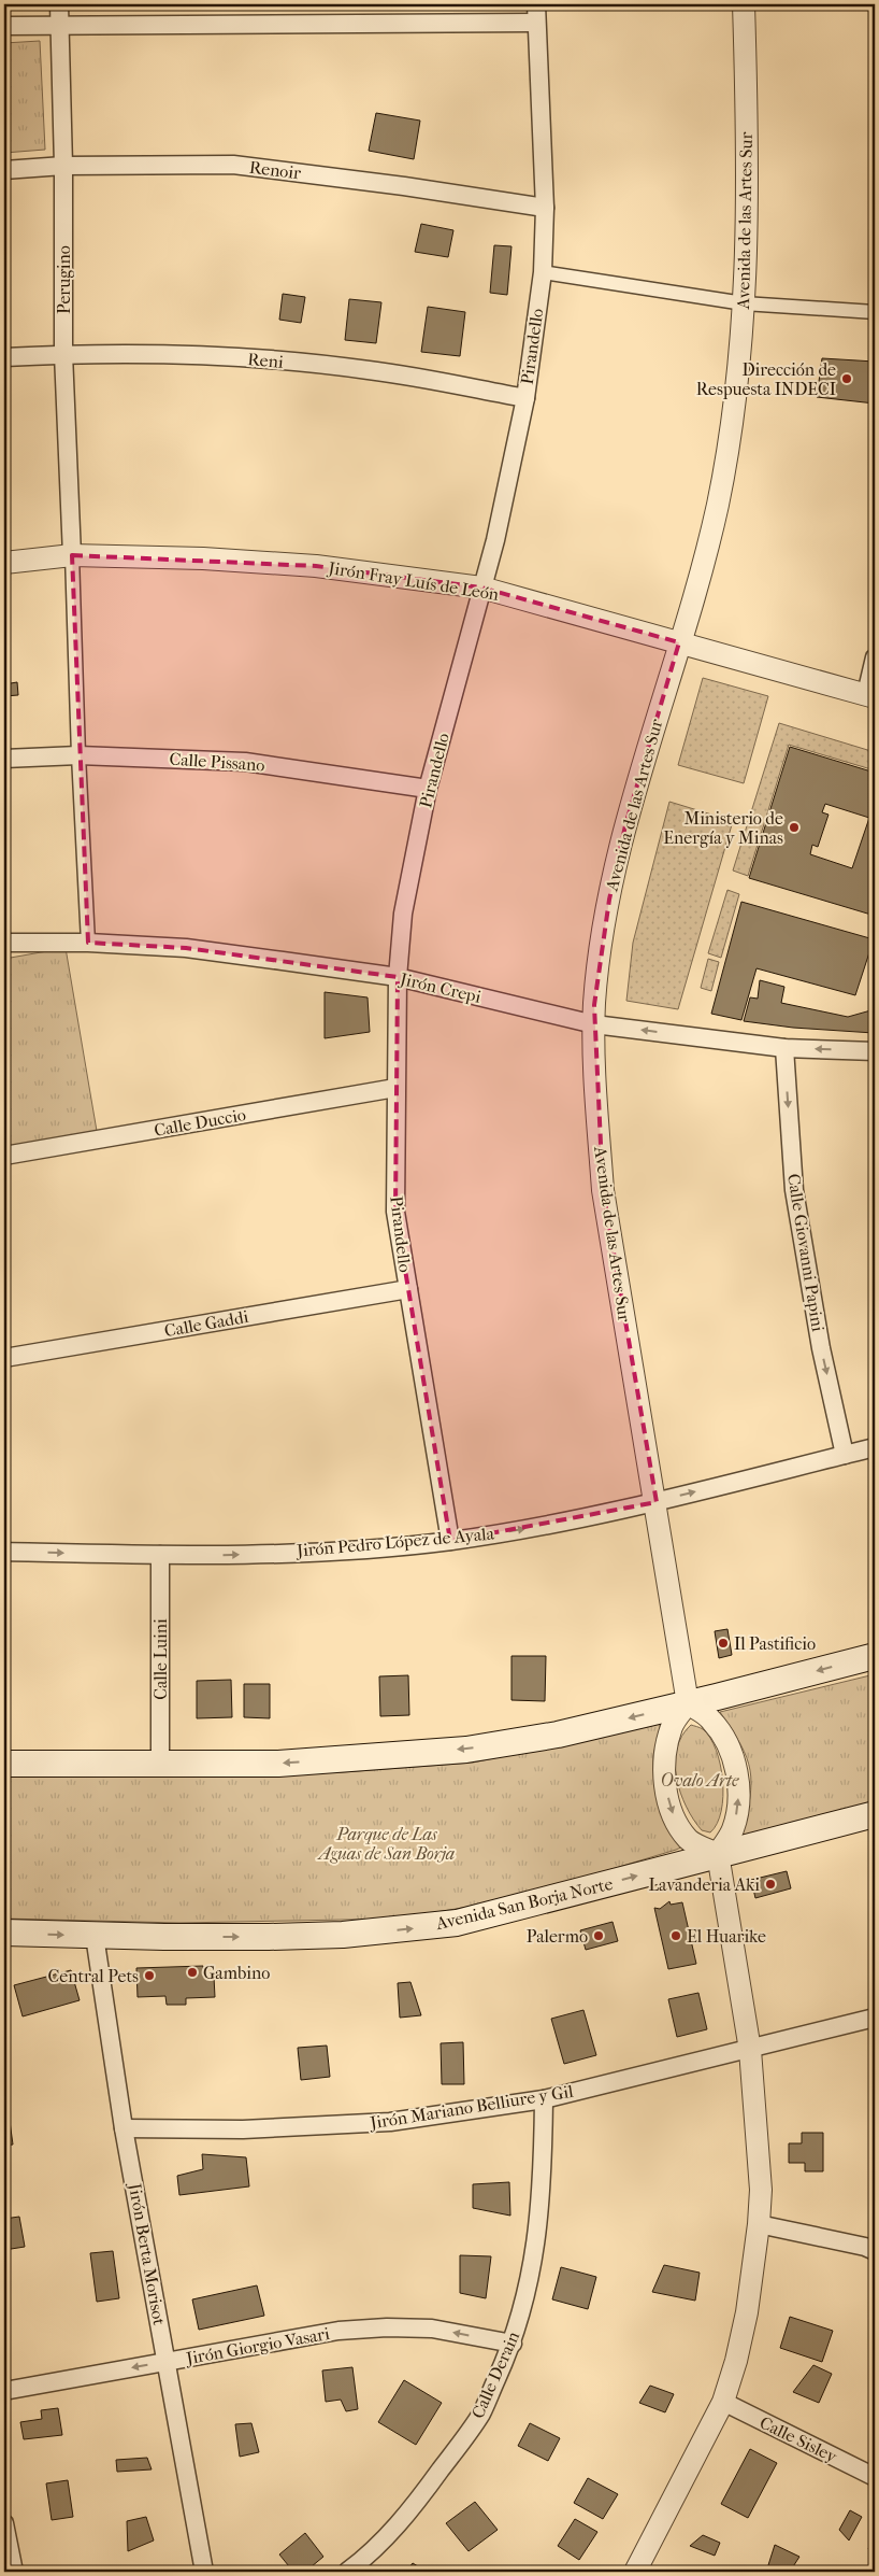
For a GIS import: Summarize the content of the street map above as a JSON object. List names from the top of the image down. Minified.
{"streets":{"main road":["Avenida San Borja Norte"],"street":["Renoir","Avenida de las Artes Sur","Perugino","Pirandello","Reni","Jirón Fray Luís de León","Calle Pissano","Jirón Crepi","Calle Duccio","Calle Giovanni Papini","Calle Gaddi","Jirón Pedro López de Ayala","Calle Luini","Jirón Mariano Belliure y Gil","Jirón Berta Morisot","Jirón Giorgio Vasari","Calle Derain","Calle Sisley"]},"crossings":[["Renoir","Perugino"],["Renoir","Pirandello"],["Avenida de las Artes Sur","Jirón Fray Luís de León"],["Avenida de las Artes Sur","Jirón Crepi"],["Avenida de las Artes Sur","Jirón Pedro López de Ayala"],["Perugino","Reni"],["Perugino","Jirón Fray Luís de León"],["Pirandello","Reni"],["Pirandello","Jirón Fray Luís de León"],["Pirandello","Calle Pissano"],["Pirandello","Jirón Crepi"],["Pirandello","Calle Duccio"],["Pirandello","Calle Gaddi"],["Pirandello","Jirón Pedro López de Ayala"],["Jirón Crepi","Calle Giovanni Papini"],["Calle Giovanni Papini","Jirón Pedro López de Ayala"],["Jirón Pedro López de Ayala","Calle Luini"],["Avenida San Borja Norte","Jirón Berta Morisot"],["Jirón Mariano Belliure y Gil","Jirón Berta Morisot"],["Jirón Mariano Belliure y Gil","Calle Derain"],["Jirón Berta Morisot","Jirón Giorgio Vasari"],["Jirón Giorgio Vasari","Calle Derain"]],"one_way":["Calle Giovanni Papini","Jirón Pedro López de Ayala","Jirón Giorgio Vasari"],"parks":["Ovalo Arte","Parque de Las Aguas de San Borja"],"places":["Dirección de Respuesta INDECI","Ministerio de Energía y Minas","Il Pastificio","Lavanderia Aki","Palermo","El Huarike","Gambino","Central Pets"]}
